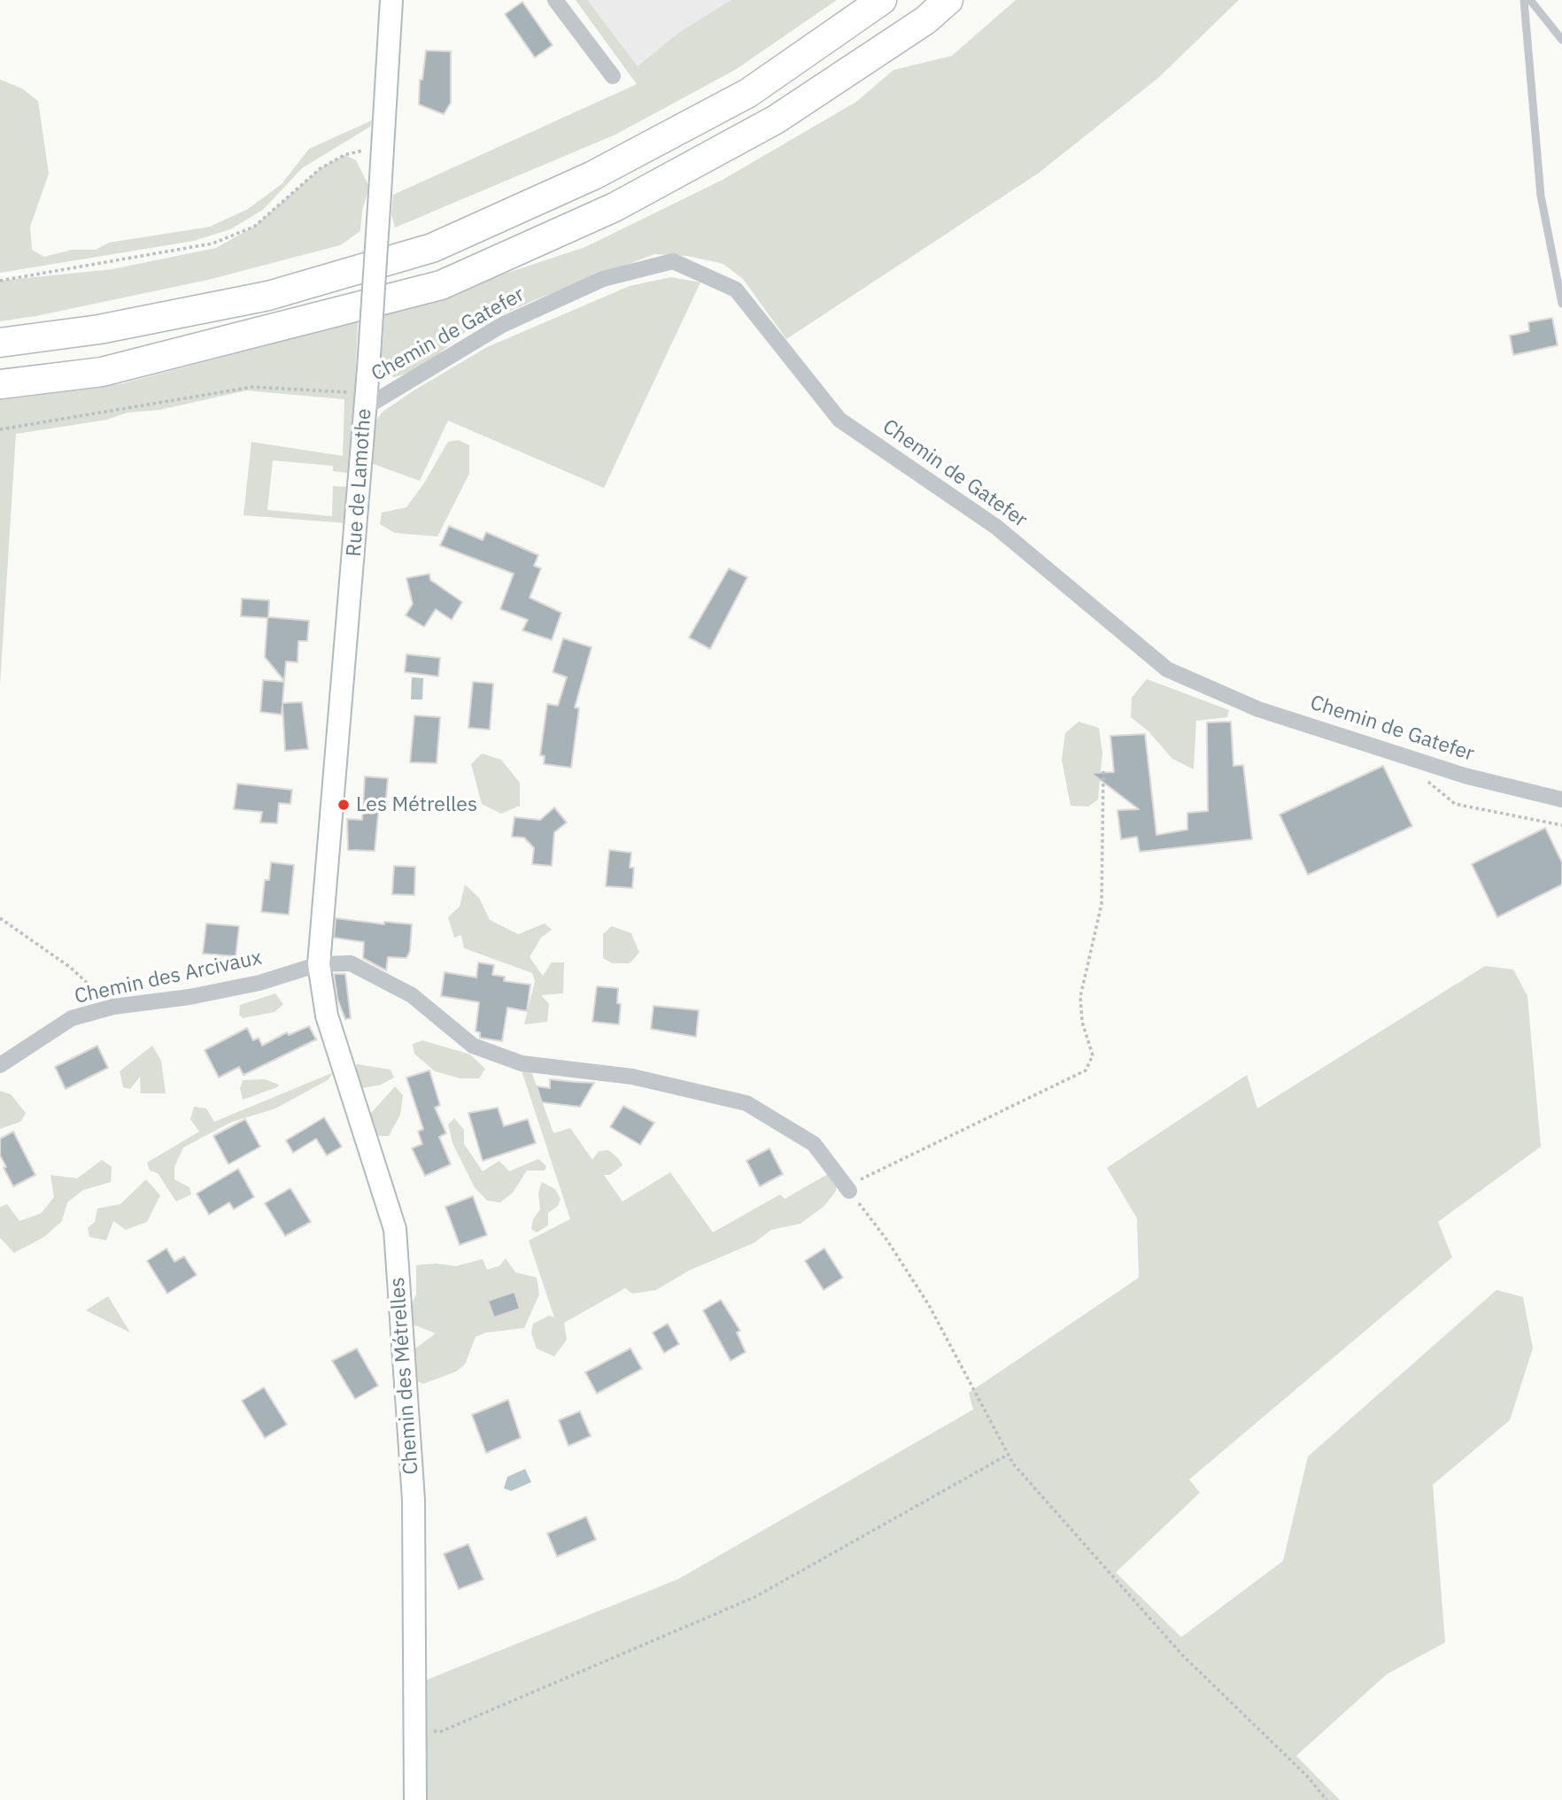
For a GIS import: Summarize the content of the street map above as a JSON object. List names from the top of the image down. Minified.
{"streets":{"street":["Chemin de Gatefer","Rue de Lamothe","Chemin des Arcivaux","Chemin des Métrelles"]},"crossings":[["Chemin de Gatefer","Rue de Lamothe"],["Rue de Lamothe","Chemin des Arcivaux"],["Rue de Lamothe","Chemin des Métrelles"],["Chemin des Arcivaux","Chemin des Métrelles"]],"places":["Les Métrelles"]}
